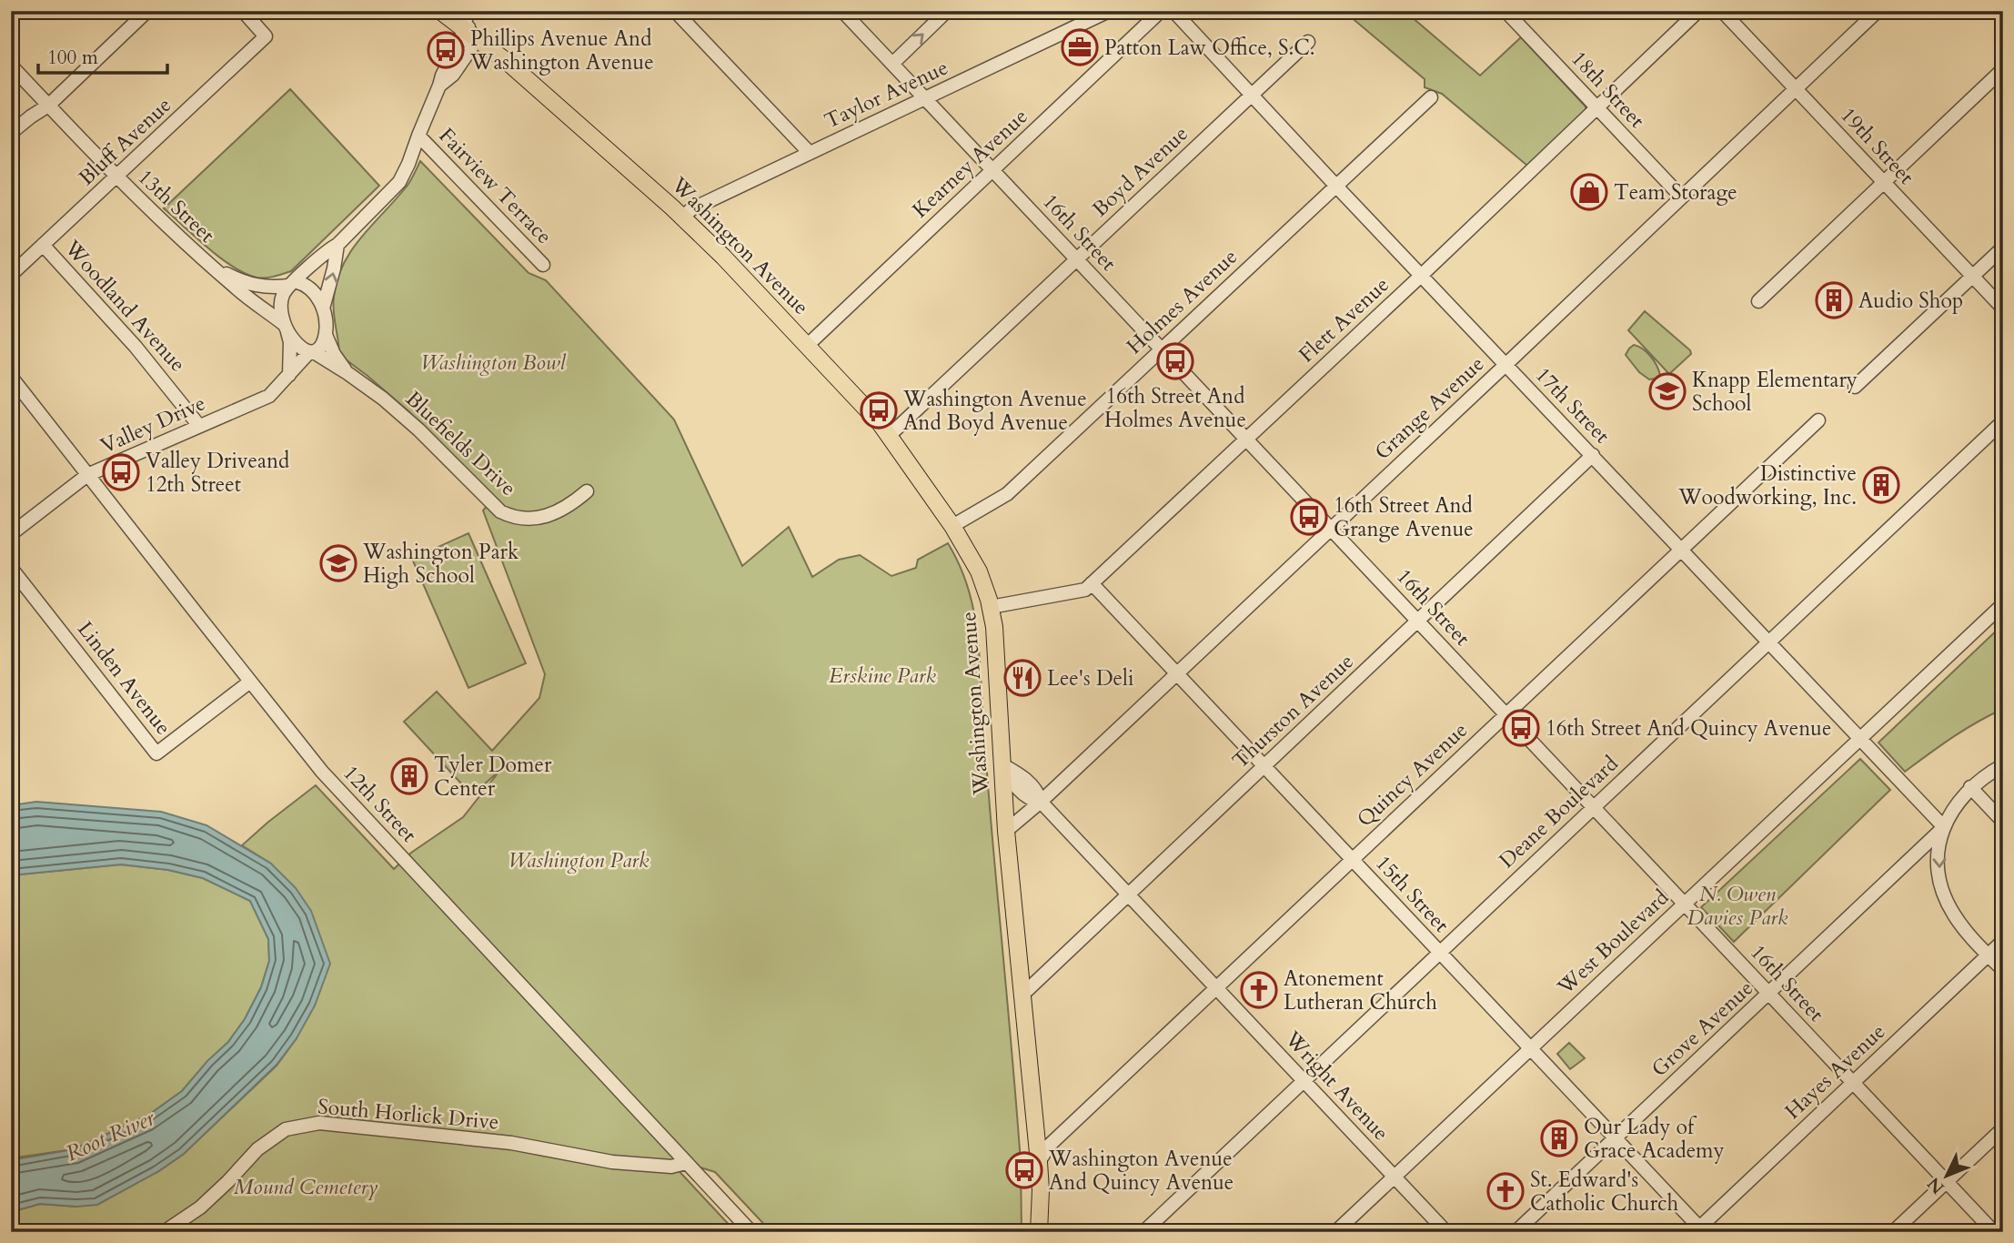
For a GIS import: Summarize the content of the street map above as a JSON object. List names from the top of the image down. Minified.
{"streets":{"main road":["Washington Avenue"],"street":["18th Street","Taylor Avenue","Bluff Avenue","19th Street","Kearney Avenue","Boyd Avenue","Fairview Terrace","13th Street","16th Street","Holmes Avenue","Woodland Avenue","Flett Avenue","17th Street","Grange Avenue","Valley Drive","Bluefields Drive","Linden Avenue","Thurston Avenue","Quincy Avenue","12th Street","Deane Boulevard","15th Street","West Boulevard","Grove Avenue","Hayes Avenue","Wright Avenue","South Horlick Drive"]},"crossings":[["18th Street","Flett Avenue"],["18th Street","Grange Avenue"],["Taylor Avenue","16th Street"],["Taylor Avenue","Washington Avenue"],["Bluff Avenue","13th Street"],["Bluff Avenue","Woodland Avenue"],["19th Street","Grange Avenue"],["Kearney Avenue","16th Street"],["Kearney Avenue","Washington Avenue"],["Boyd Avenue","16th Street"],["Boyd Avenue","Washington Avenue"],["Boyd Avenue","17th Street"],["13th Street","Valley Drive"],["13th Street","Bluefields Drive"],["16th Street","Holmes Avenue"],["16th Street","Flett Avenue"],["16th Street","Grange Avenue"],["16th Street","Thurston Avenue"],["16th Street","Quincy Avenue"],["16th Street","Deane Boulevard"],["16th Street","West Boulevard"],["16th Street","Grove Avenue"],["16th Street","Hayes Avenue"],["Washington Avenue","Holmes Avenue"],["Washington Avenue","Flett Avenue"],["Washington Avenue","Grange Avenue"],["Washington Avenue","Thurston Avenue"],["Washington Avenue","Quincy Avenue"],["Washington Avenue","Wright Avenue"],["Holmes Avenue","17th Street"],["Woodland Avenue","Valley Drive"],["Flett Avenue","17th Street"],["Flett Avenue","15th Street"],["17th Street","Grange Avenue"],["17th Street","Thurston Avenue"],["17th Street","Quincy Avenue"],["17th Street","Deane Boulevard"],["17th Street","West Boulevard"],["17th Street","Grove Avenue"],["Grange Avenue","15th Street"],["Grange Avenue","Wright Avenue"],["Valley Drive","Bluefields Drive"],["Valley Drive","12th Street"],["Linden Avenue","12th Street"],["Thurston Avenue","15th Street"],["Thurston Avenue","Wright Avenue"],["Quincy Avenue","15th Street"],["Quincy Avenue","Wright Avenue"],["12th Street","South Horlick Drive"],["Deane Boulevard","15th Street"],["Deane Boulevard","Wright Avenue"],["15th Street","West Boulevard"],["15th Street","Grove Avenue"],["15th Street","Hayes Avenue"],["West Boulevard","Wright Avenue"]],"water":["Root River"],"parks":["Washington Bowl","Erskine Park","Washington Park","N. Owen Davies Park","Mound Cemetery"],"places":{"office":["Patton Law Office, S.C."],"bus stop":["Phillips Avenue And Washington Avenue","16th Street And Holmes Avenue","Washington Avenue And Boyd Avenue","Valley Driveand 12th Street","16th Street And Grange Avenue","16th Street And Quincy Avenue","Washington Avenue And Quincy Avenue"],"shop":["Team Storage"],"building":["Audio Shop","Distinctive Woodworking, Inc.","Tyler Domer Center","Our Lady of Grace Academy"],"school or university":["Knapp Elementary School","Washington Park High School"],"restaurant":["Lee's Deli"],"church":["Atonement Lutheran Church","St. Edward's Catholic Church"]},"scale_bar":"100 m","north":"bottom left"}
